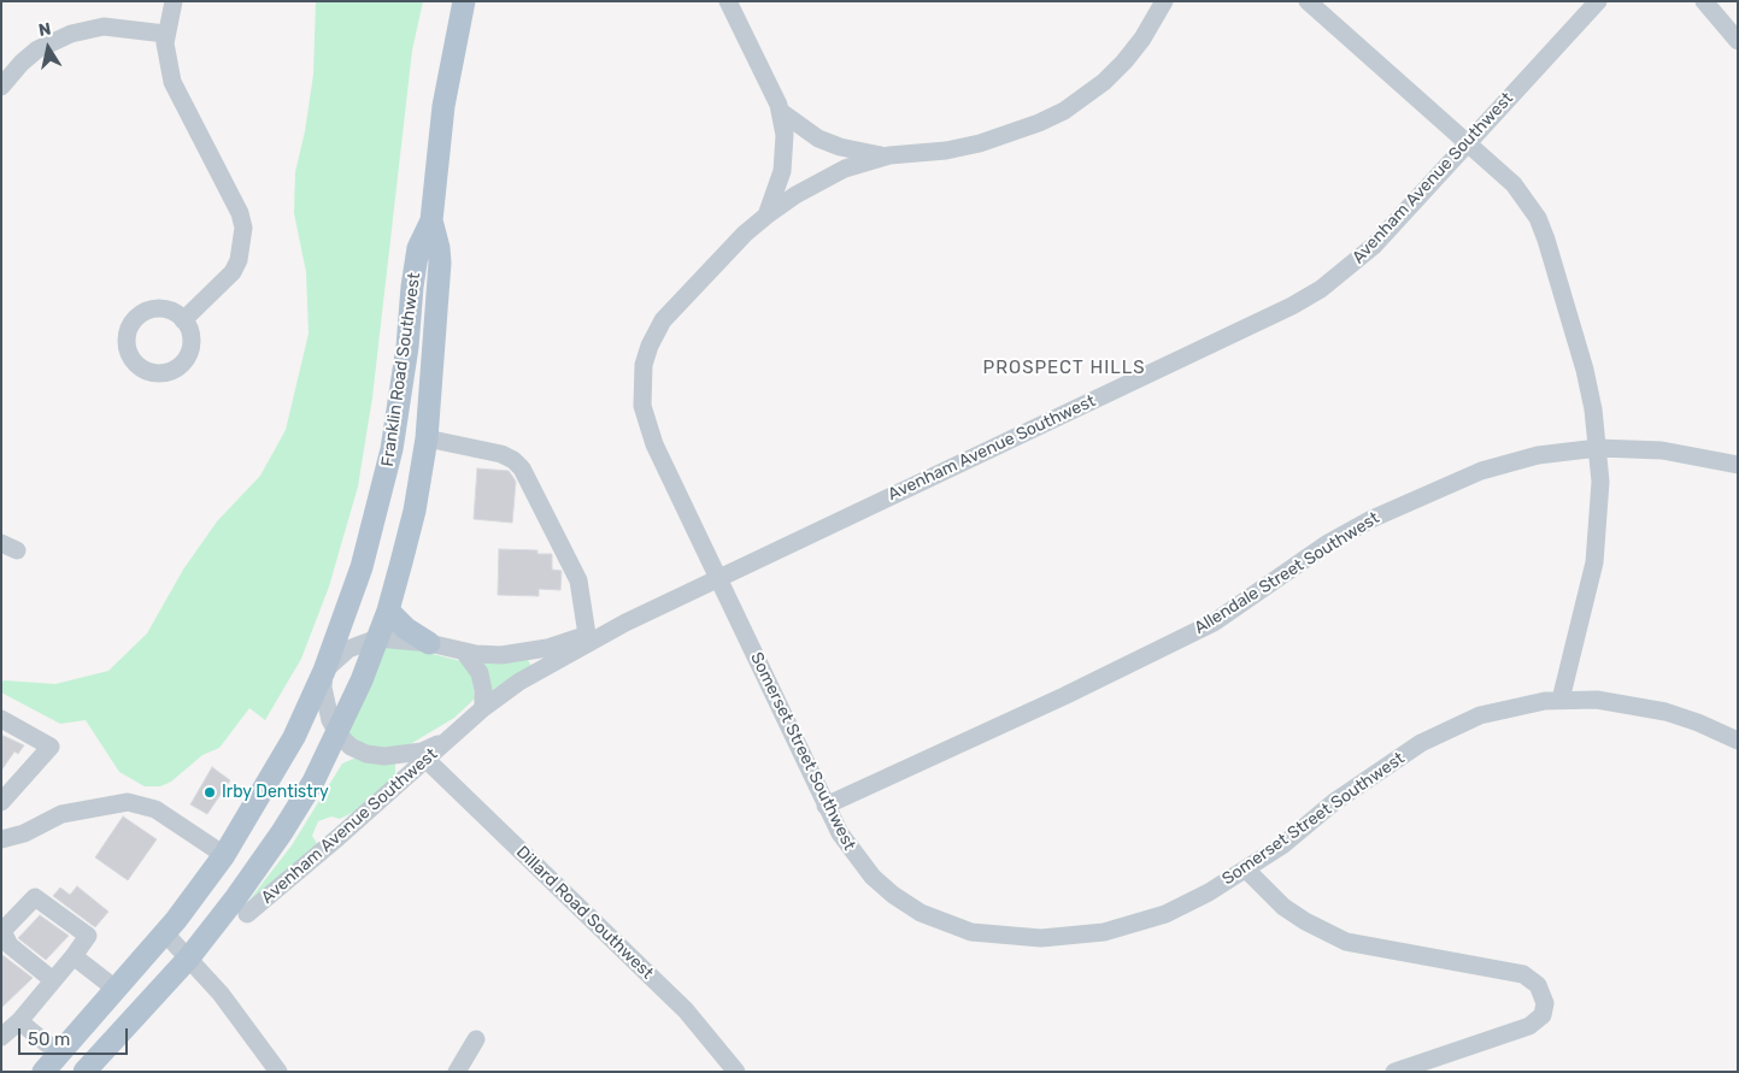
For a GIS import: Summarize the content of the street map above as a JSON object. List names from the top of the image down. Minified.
{"streets":{"main road":["Franklin Road Southwest"],"street":["Avenham Avenue Southwest","Allendale Street Southwest","Somerset Street Southwest","Dillard Road Southwest"]},"crossings":[["Avenham Avenue Southwest","Franklin Road Southwest"],["Avenham Avenue Southwest","Somerset Street Southwest"],["Avenham Avenue Southwest","Dillard Road Southwest"],["Allendale Street Southwest","Somerset Street Southwest"]],"districts":["PROSPECT HILLS"],"places":["Irby Dentistry"],"scale_bar":"50 m","north":"top"}
